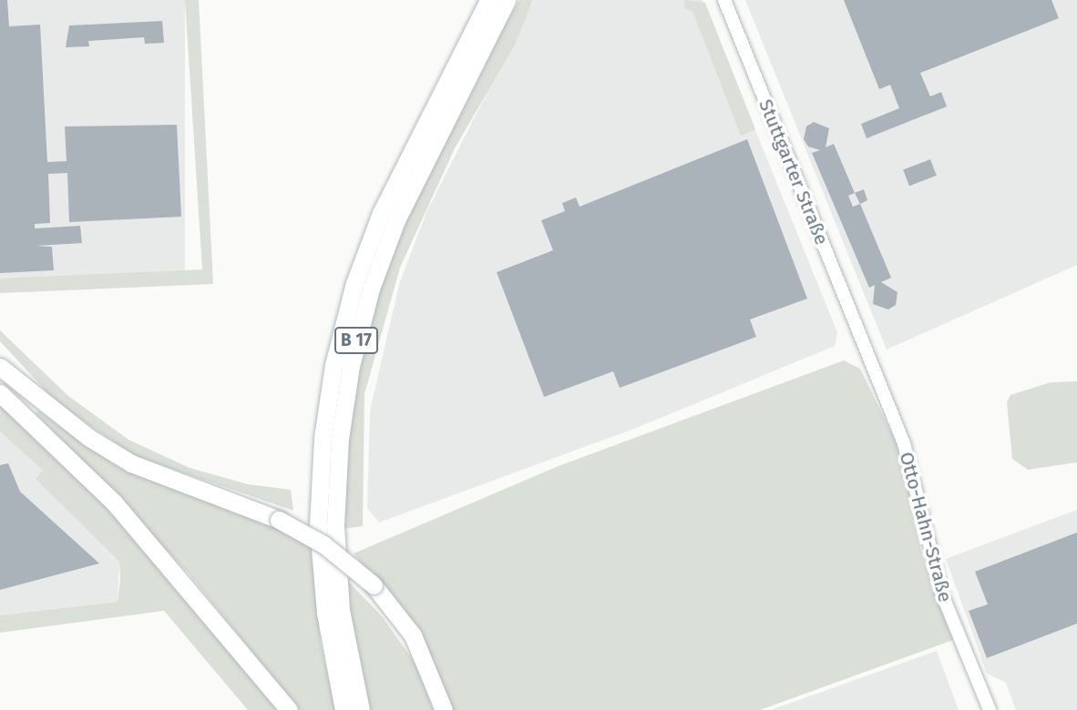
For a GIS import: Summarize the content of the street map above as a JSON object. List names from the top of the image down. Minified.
{"streets":{"highway":["B 17"],"street":["Stuttgarter Straße","Otto-Hahn-Straße"]},"crossings":[["Stuttgarter Straße","Otto-Hahn-Straße"]]}
